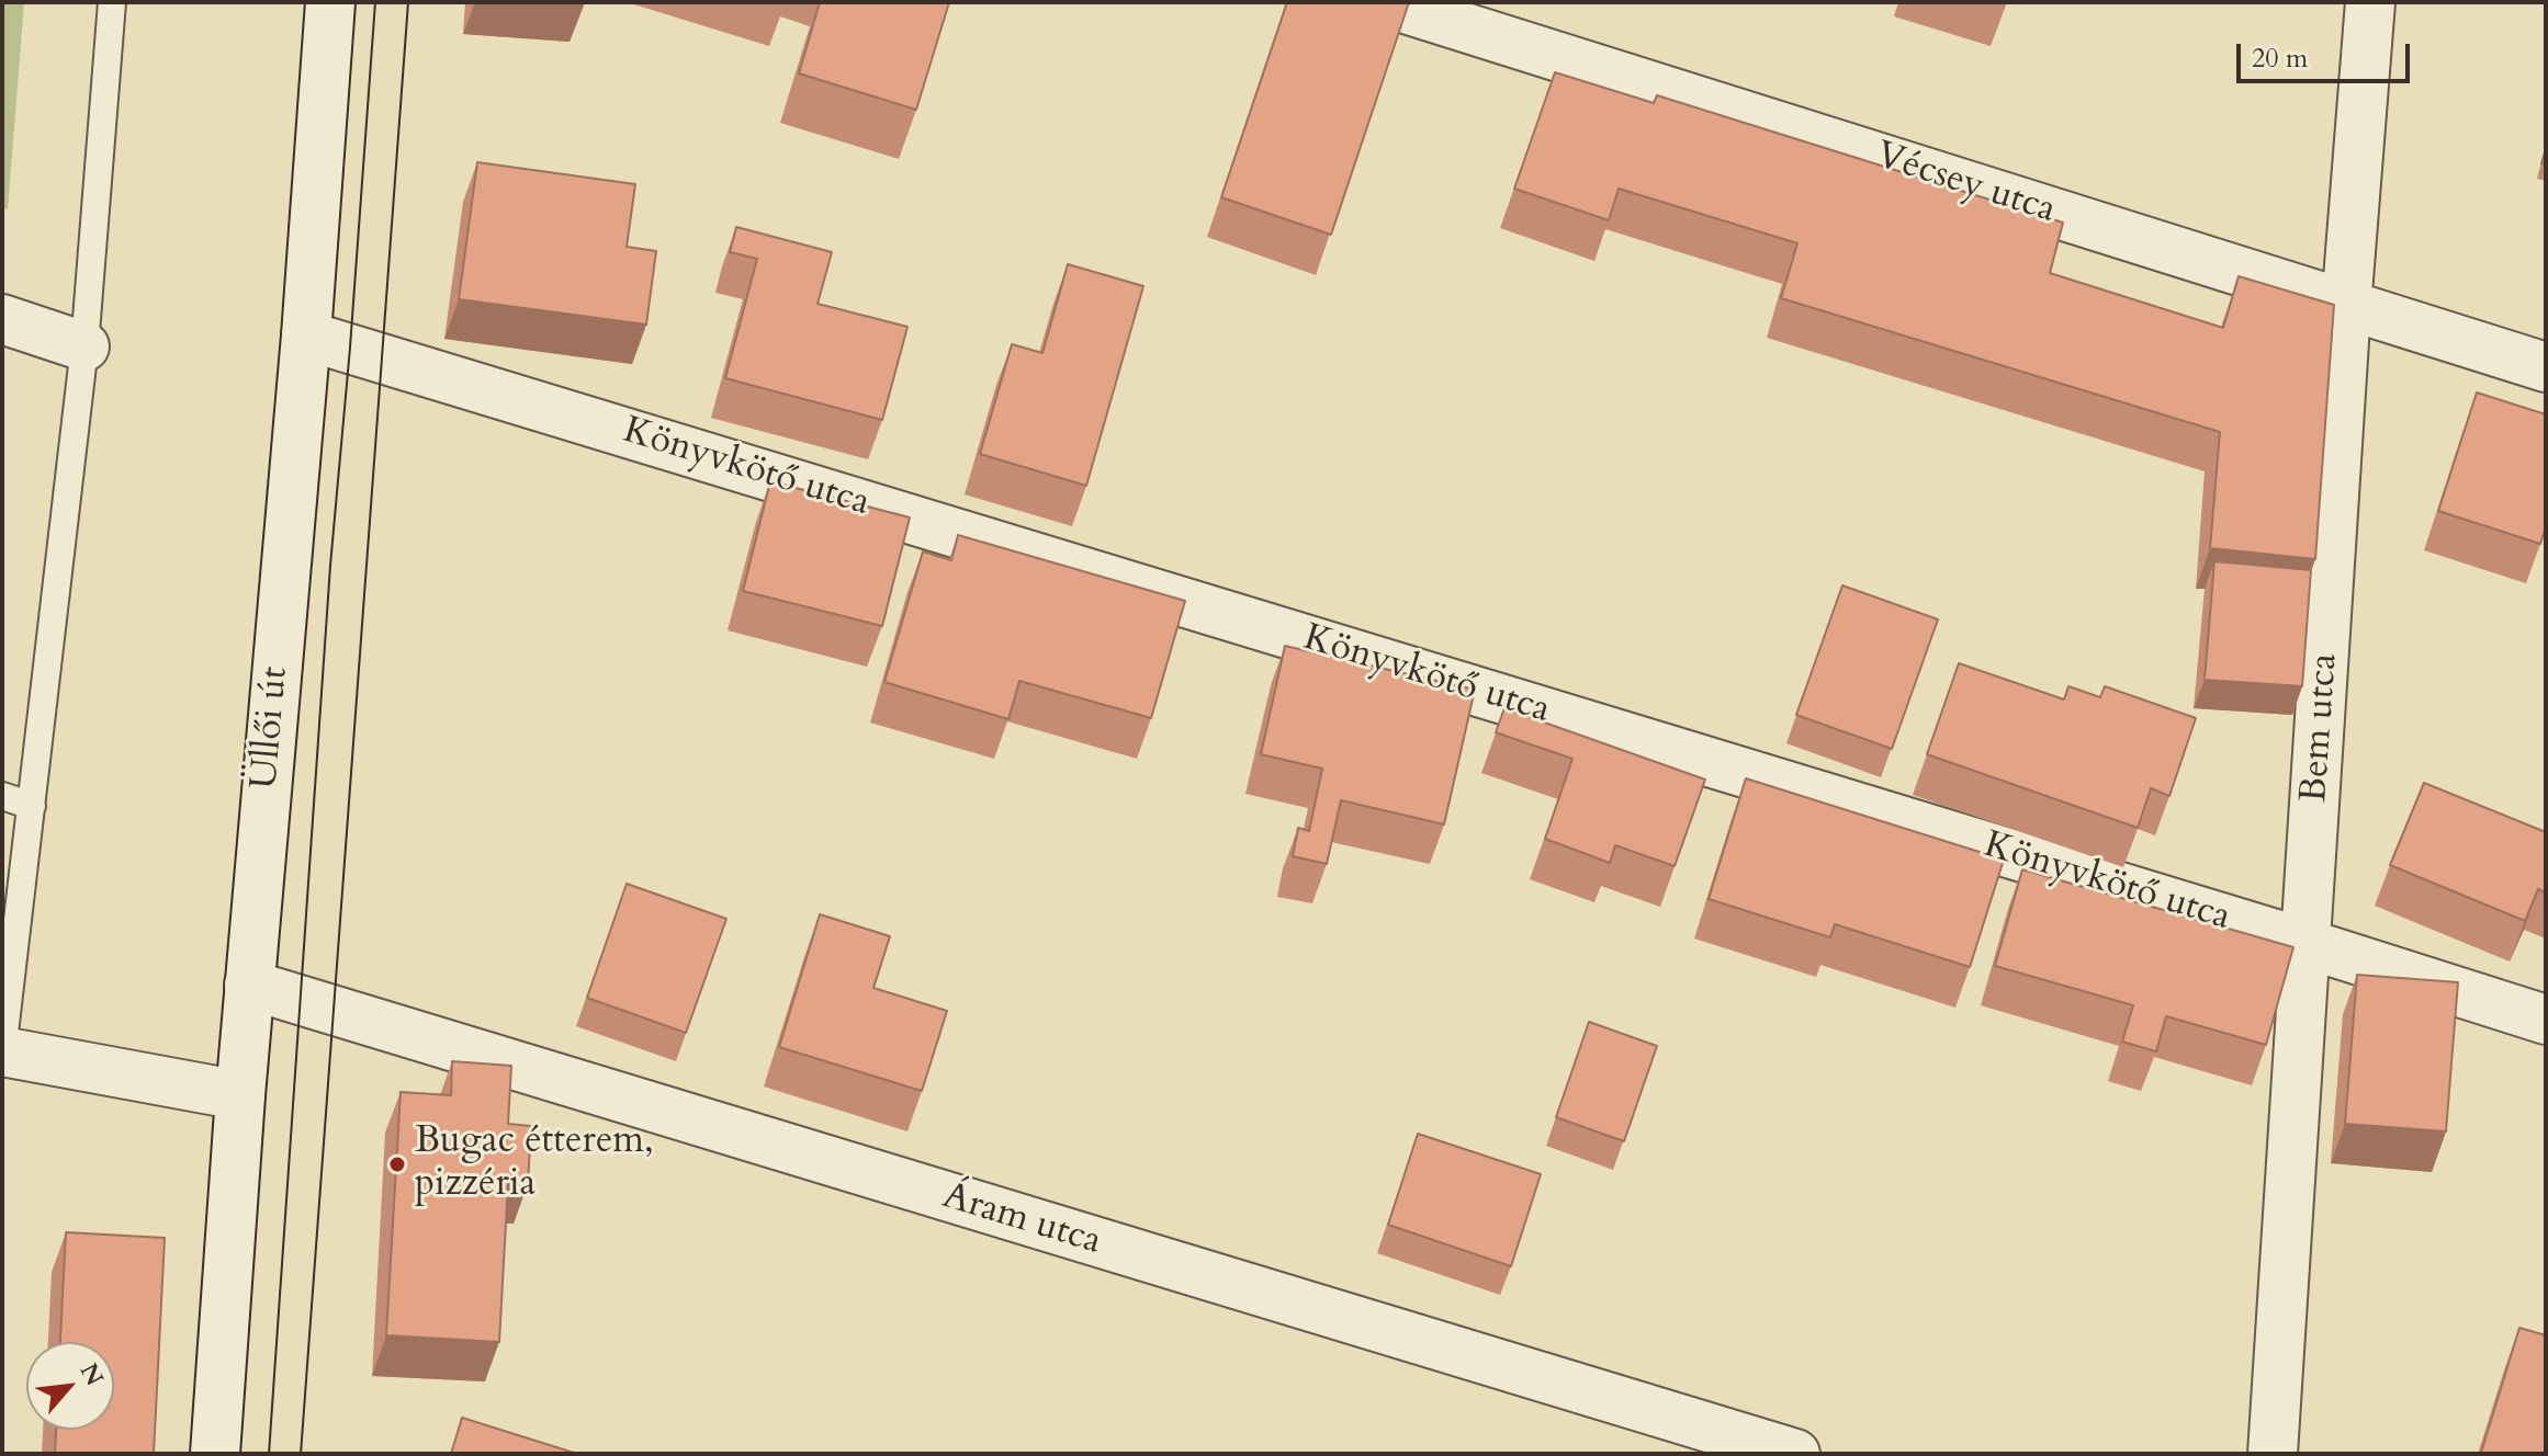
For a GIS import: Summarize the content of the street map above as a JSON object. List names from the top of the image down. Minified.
{"streets":{"street":["Vécsey utca","Könyvkötő utca","Üllői út","Bem utca","Áram utca"]},"crossings":[["Vécsey utca","Bem utca"],["Könyvkötő utca","Üllői út"],["Könyvkötő utca","Bem utca"],["Üllői út","Áram utca"]],"places":["Bugac étterem, pizzéria"],"scale_bar":"20 m","north":"top right"}
